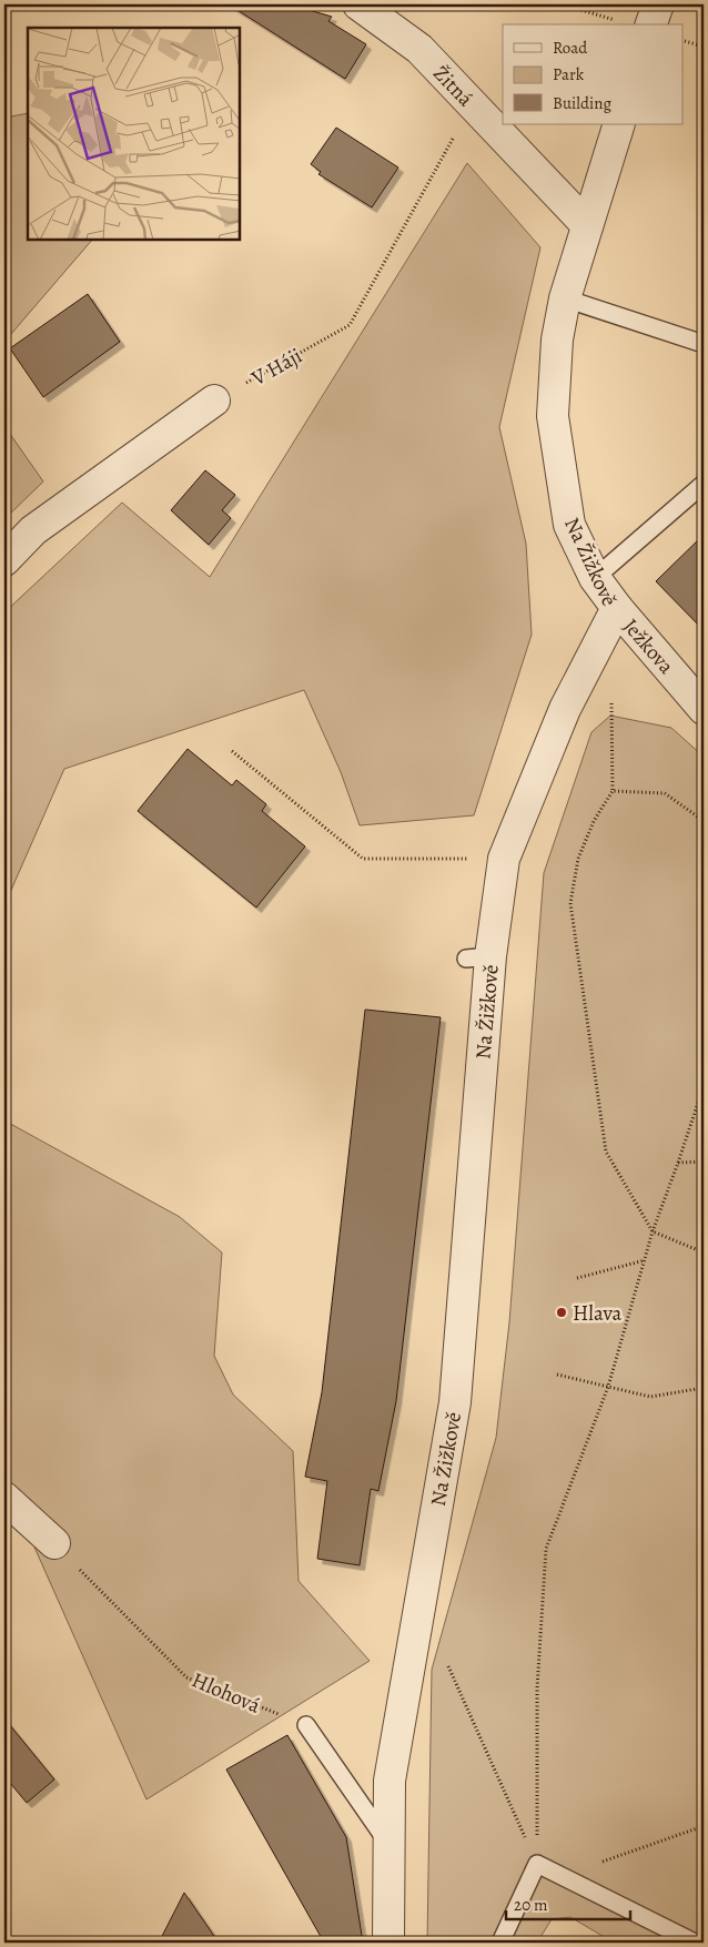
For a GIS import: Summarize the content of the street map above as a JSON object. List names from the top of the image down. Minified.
{"streets":{"street":["Žitná","Na Žižkově","Ježkova"],"path":["V Háji","Hlohová"]},"crossings":[["Žitná","V Háji"],["Žitná","Na Žižkově"],["Na Žižkově","Ježkova"]],"places":["Hlava"],"legend":["Road","Park","Building"],"scale_bar":"20 m"}
